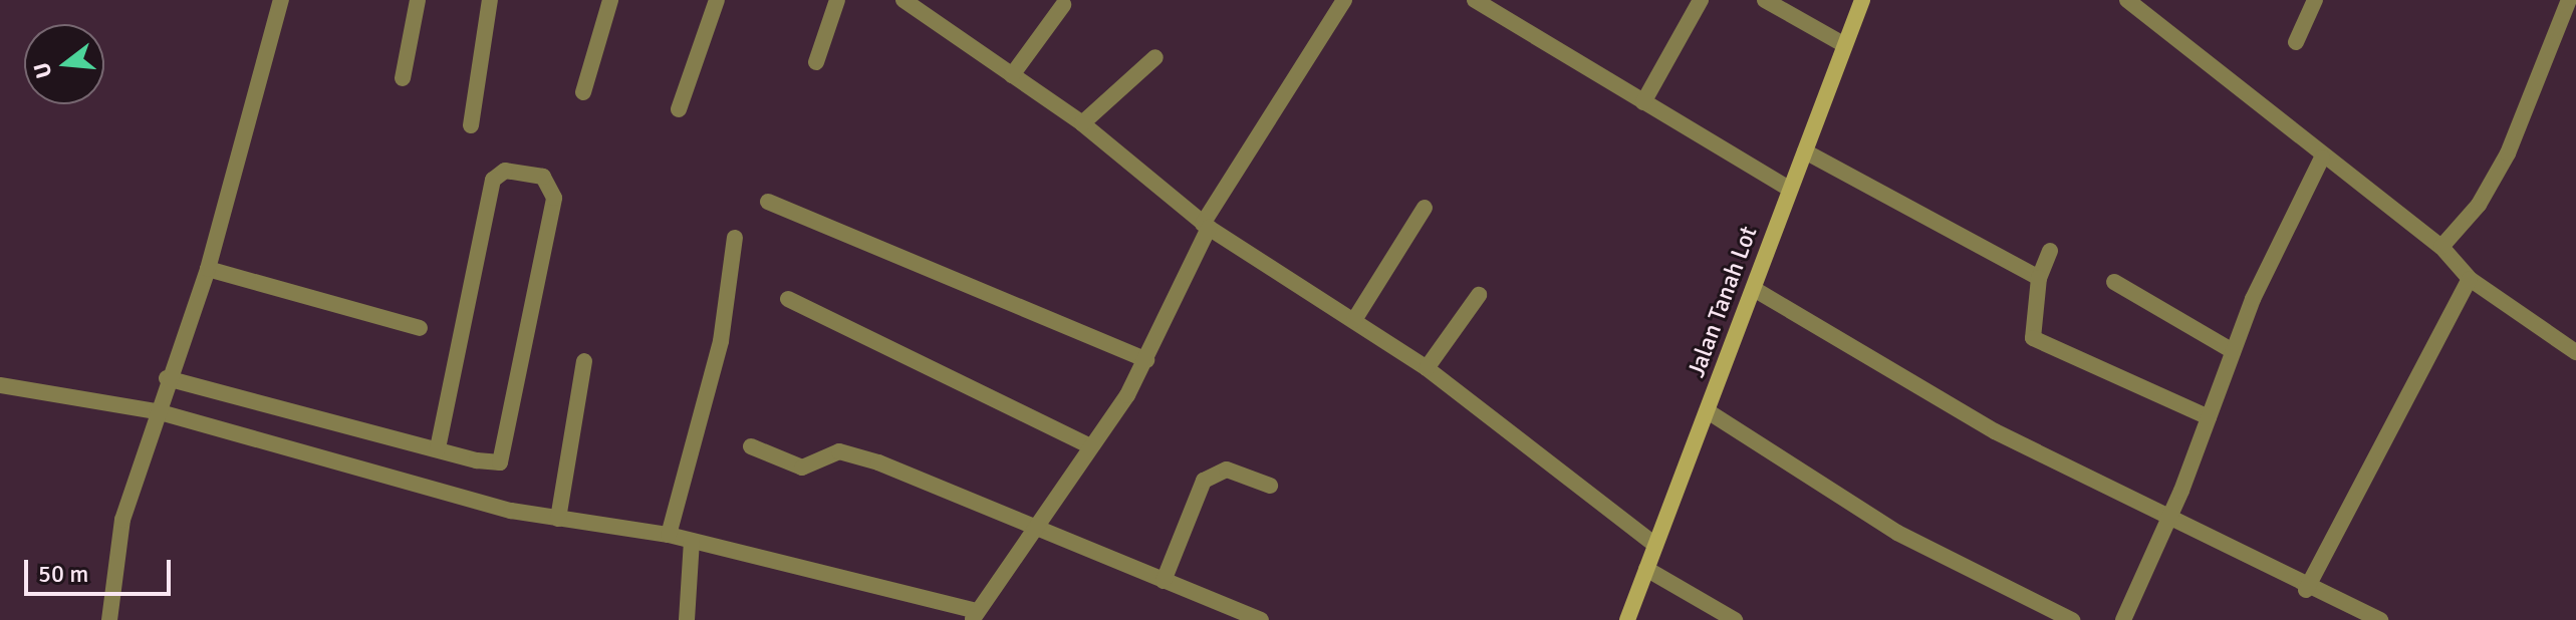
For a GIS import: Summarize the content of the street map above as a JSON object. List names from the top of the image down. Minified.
{"streets":{"main road":["Jalan Tanah Lot"]},"scale_bar":"50 m","north":"left"}
